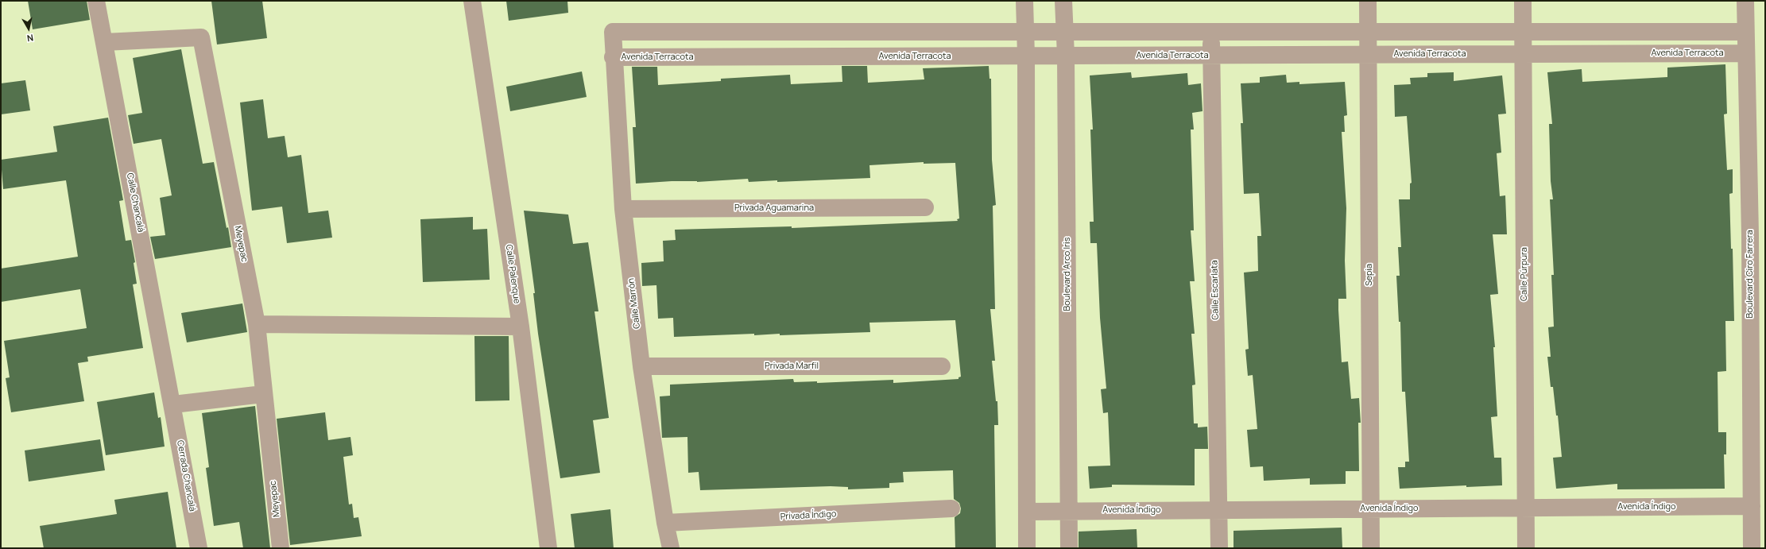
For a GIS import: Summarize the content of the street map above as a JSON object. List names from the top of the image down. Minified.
{"streets":{"street":["Avenida Terracota","Calle Chancalá","Privada Aguamarina","Meyepac","Calle Palenque","Boulevard Arco Iris","Calle Púrpura","Boulevard Ciro Farrera","Sepia","Calle Escarlata","Calle Marrón","Privada Marfil","Cerrada Chancalá","Avenida Índigo","Privada Índigo"]},"crossings":[["Avenida Terracota","Boulevard Arco Iris"],["Avenida Terracota","Calle Púrpura"],["Avenida Terracota","Boulevard Ciro Farrera"],["Avenida Terracota","Sepia"],["Avenida Terracota","Calle Escarlata"],["Avenida Terracota","Calle Marrón"],["Calle Chancalá","Meyepac"],["Calle Chancalá","Cerrada Chancalá"],["Privada Aguamarina","Calle Marrón"],["Boulevard Arco Iris","Avenida Índigo"],["Calle Púrpura","Avenida Índigo"],["Boulevard Ciro Farrera","Avenida Índigo"],["Sepia","Avenida Índigo"],["Calle Escarlata","Avenida Índigo"],["Calle Marrón","Privada Marfil"],["Calle Marrón","Privada Índigo"]],"north":"bottom"}
